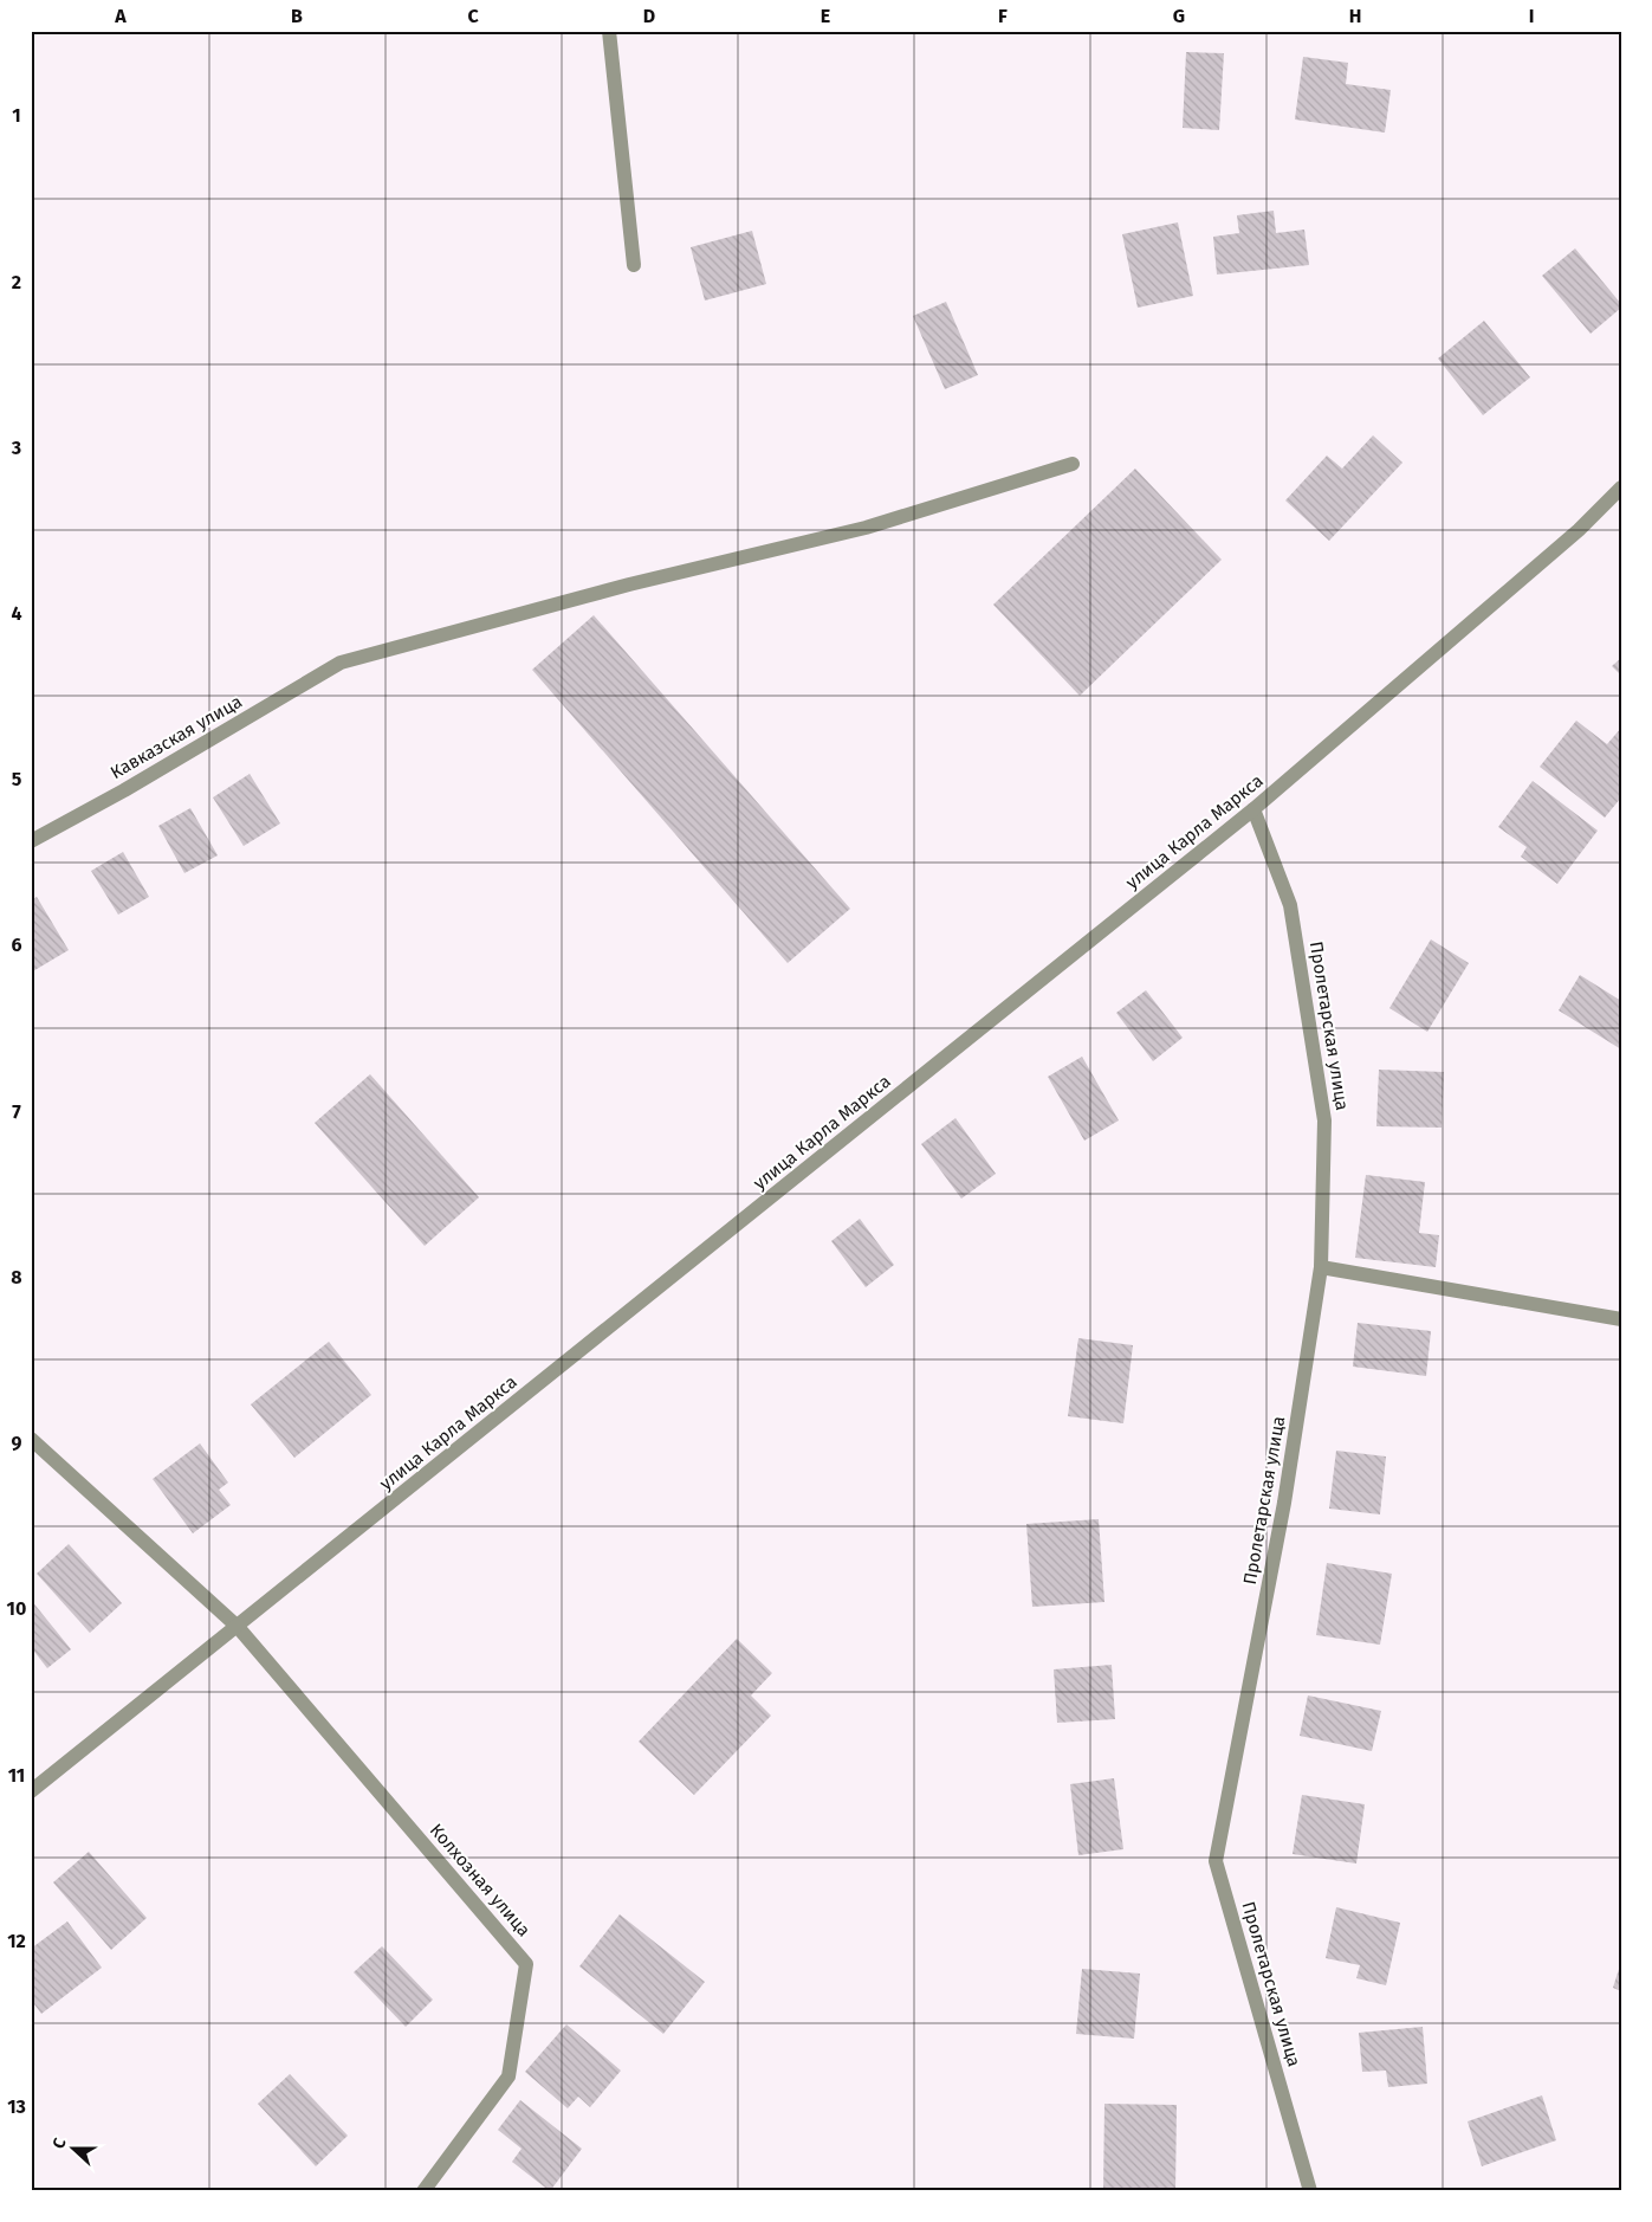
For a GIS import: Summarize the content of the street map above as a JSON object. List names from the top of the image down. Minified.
{"streets":{"street":["Кавказская улица","улица Карла Маркса","Пролетарская улица","Колхозная улица"]},"crossings":[["улица Карла Маркса","Пролетарская улица"],["улица Карла Маркса","Колхозная улица"]],"north":"left","grid":{"columns":["A","B","C","D","E","F","G","H","I"],"rows":["1","2","3","4","5","6","7","8","9","10","11","12","13"]}}
